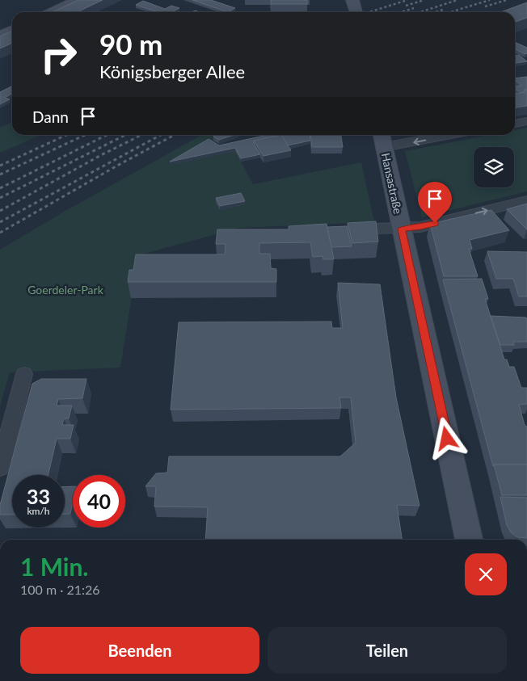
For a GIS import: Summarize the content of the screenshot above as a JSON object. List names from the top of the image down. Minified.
{"streets":{"street":["Hansastraße"]},"parks":["Goerdeler-Park"],"page":{"turn":["90 m","Königsberger Allee"],"then":"Dann","speed":"33 km/h","limit":"40","heading":["1 Min.","100 m · 21:26"],"buttons":["Beenden","Teilen"]}}
